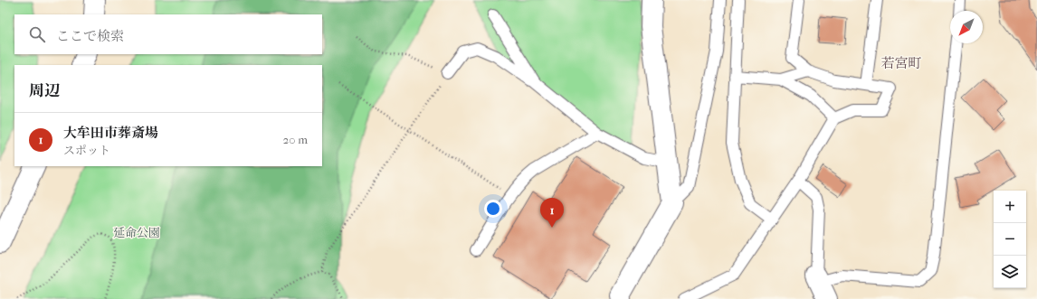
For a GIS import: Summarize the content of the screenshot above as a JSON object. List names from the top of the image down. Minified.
{"districts":["若宮町"],"parks":["延命公園"],"north":"bottom left","page":{"search":"ここで検索","heading":"周辺","list":[{"mark":"1","name":"大牟田市葬斎場","note":"スポット","value":"20 m"}],"map_buttons":["+","−"],"pins":"1"}}
